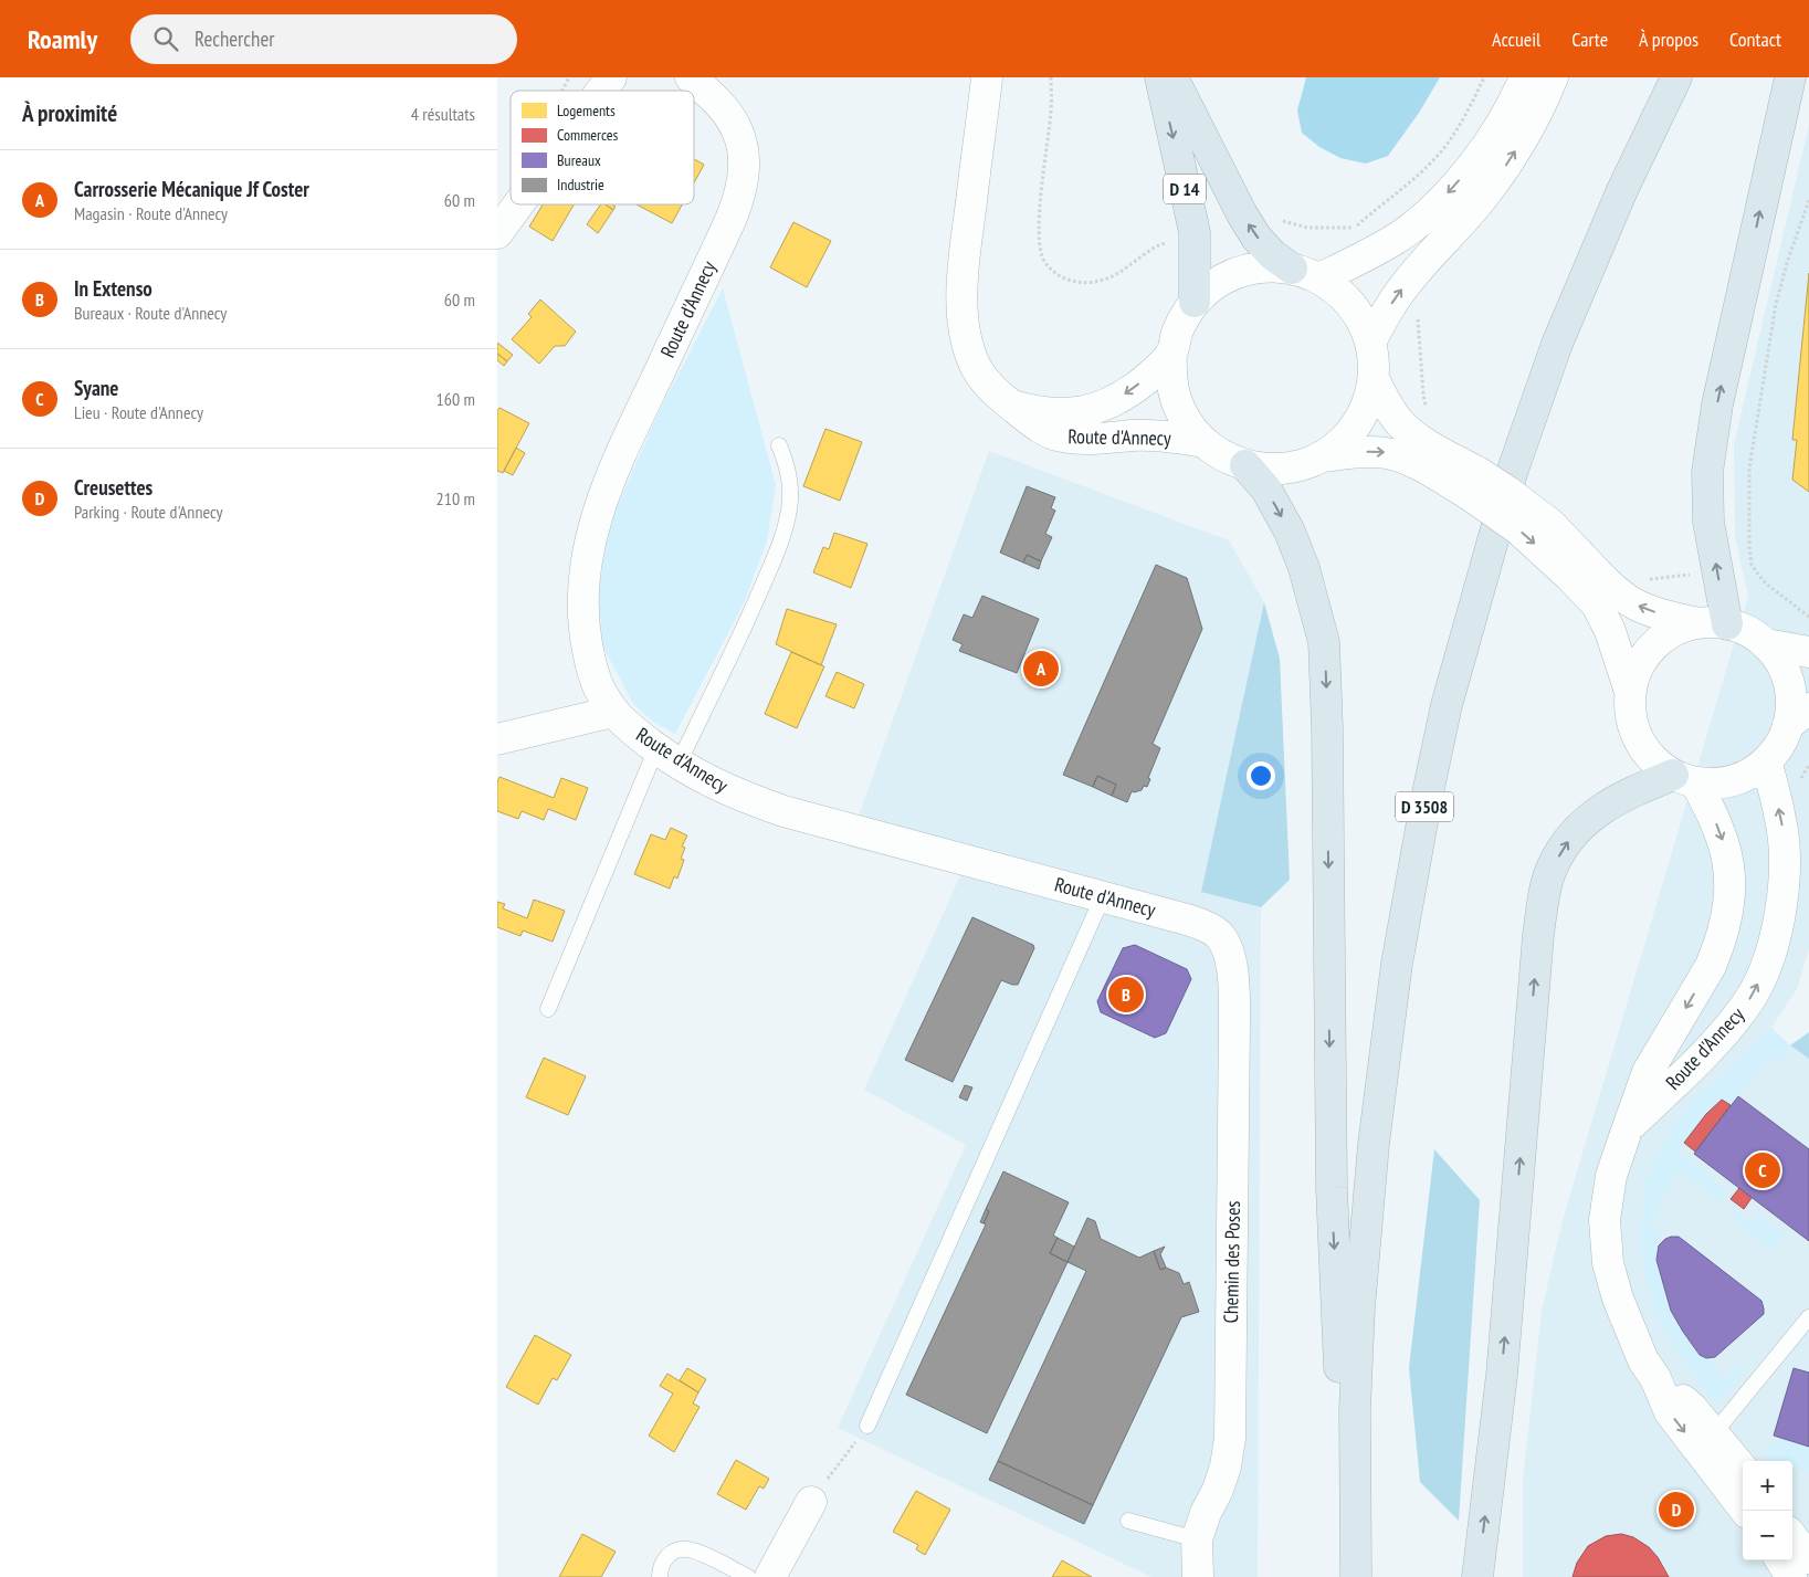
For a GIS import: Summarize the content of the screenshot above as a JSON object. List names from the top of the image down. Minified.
{"streets":{"highway":["D 14","D 3508"],"main road":["Route d'Annecy","Chemin des Poses"]},"crossings":[["Route d'Annecy","Chemin des Poses"]],"legend":["Logements","Commerces","Bureaux","Industrie"],"page":{"header":"Roamly","search":"Rechercher","nav":["Accueil","Carte","À propos","Contact"],"heading":["À proximité","4 résultats"],"list":[{"mark":"A","name":"Carrosserie Mécanique Jf Coster","note":"Magasin · Route d'Annecy","value":"60 m"},{"mark":"B","name":"In Extenso","note":"Bureaux · Route d'Annecy","value":"60 m"},{"mark":"C","name":"Syane","note":"Lieu · Route d'Annecy","value":"160 m"},{"mark":"D","name":"Creusettes","note":"Parking · Route d'Annecy","value":"210 m"}],"pins":["A","B","C","D"],"map_buttons":["+","−"]}}
